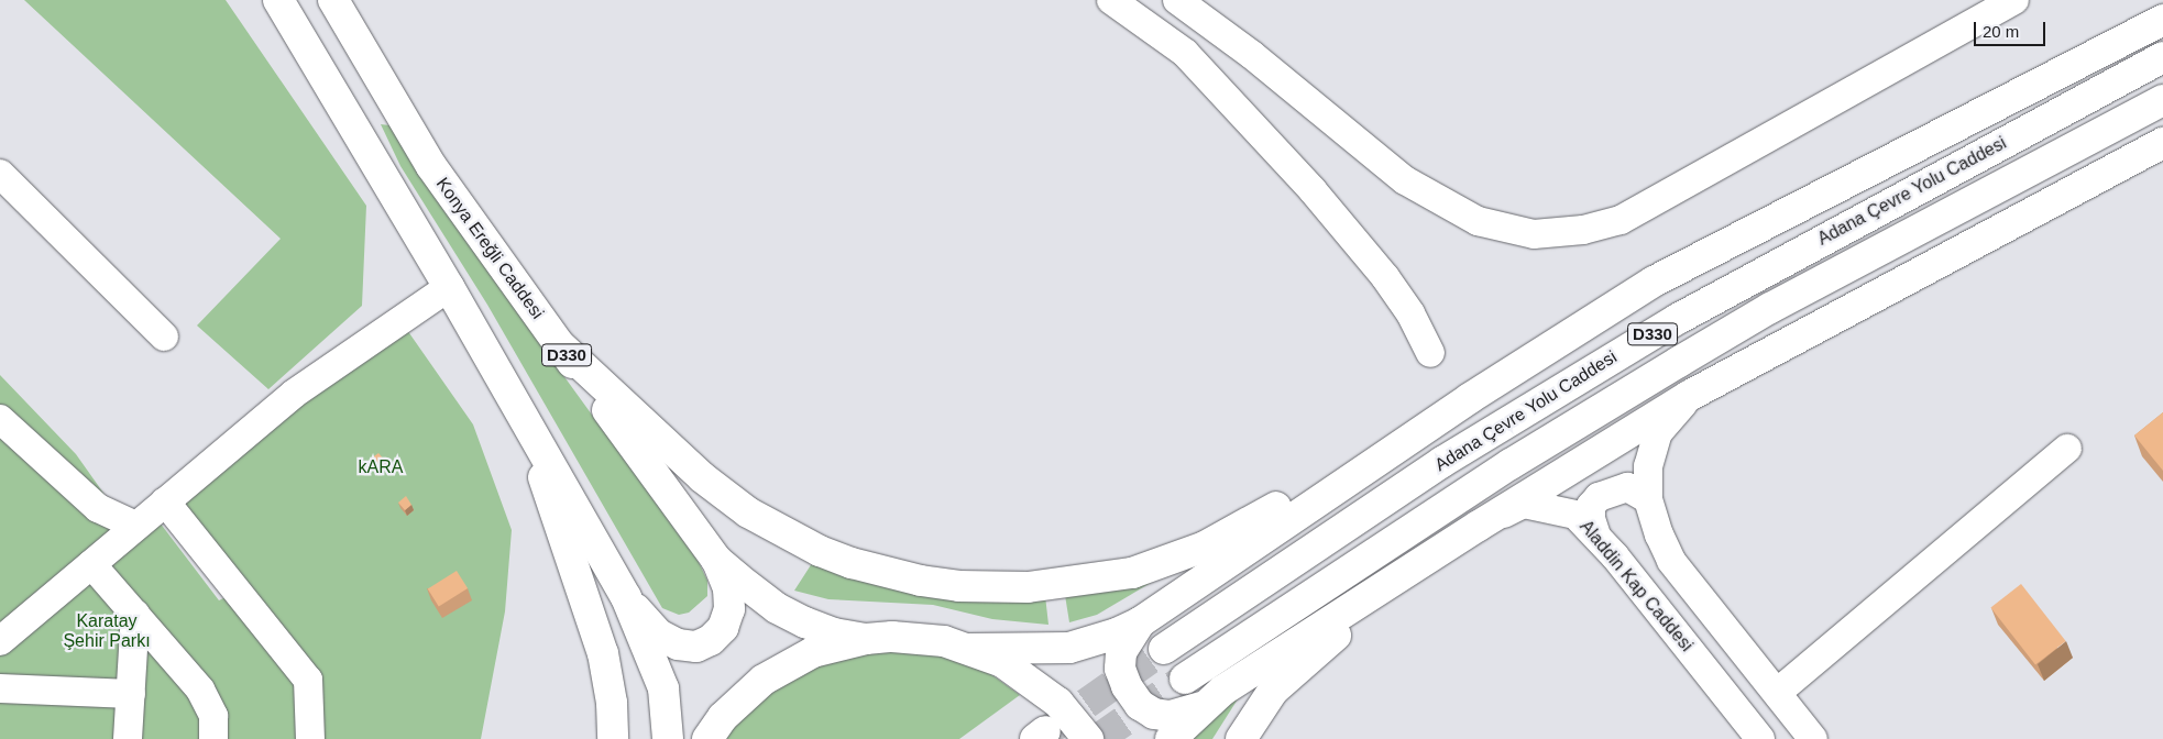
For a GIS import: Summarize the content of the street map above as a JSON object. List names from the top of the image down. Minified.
{"streets":{"highway":["Adana Çevre Yolu Caddesi","Konya Ereğli Caddesi","D330"],"street":["Aladdin Kap Caddesi"]},"parks":["kARA","Karatay Şehir Parkı"],"scale_bar":"20 m"}
